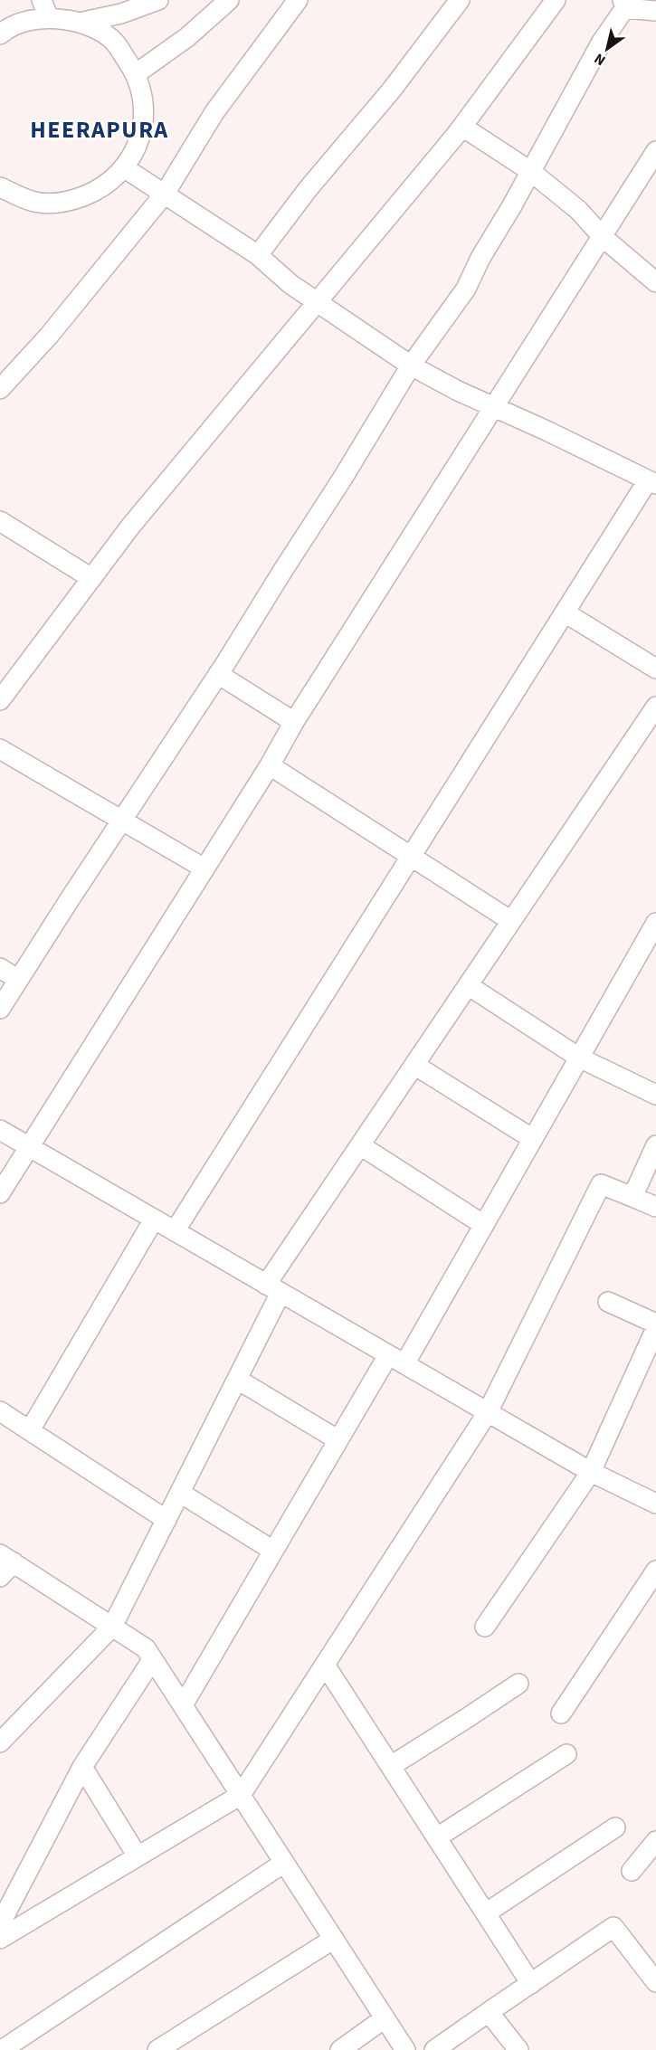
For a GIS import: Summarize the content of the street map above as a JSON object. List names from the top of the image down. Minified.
{"districts":["HEERAPURA"],"north":"bottom left"}
